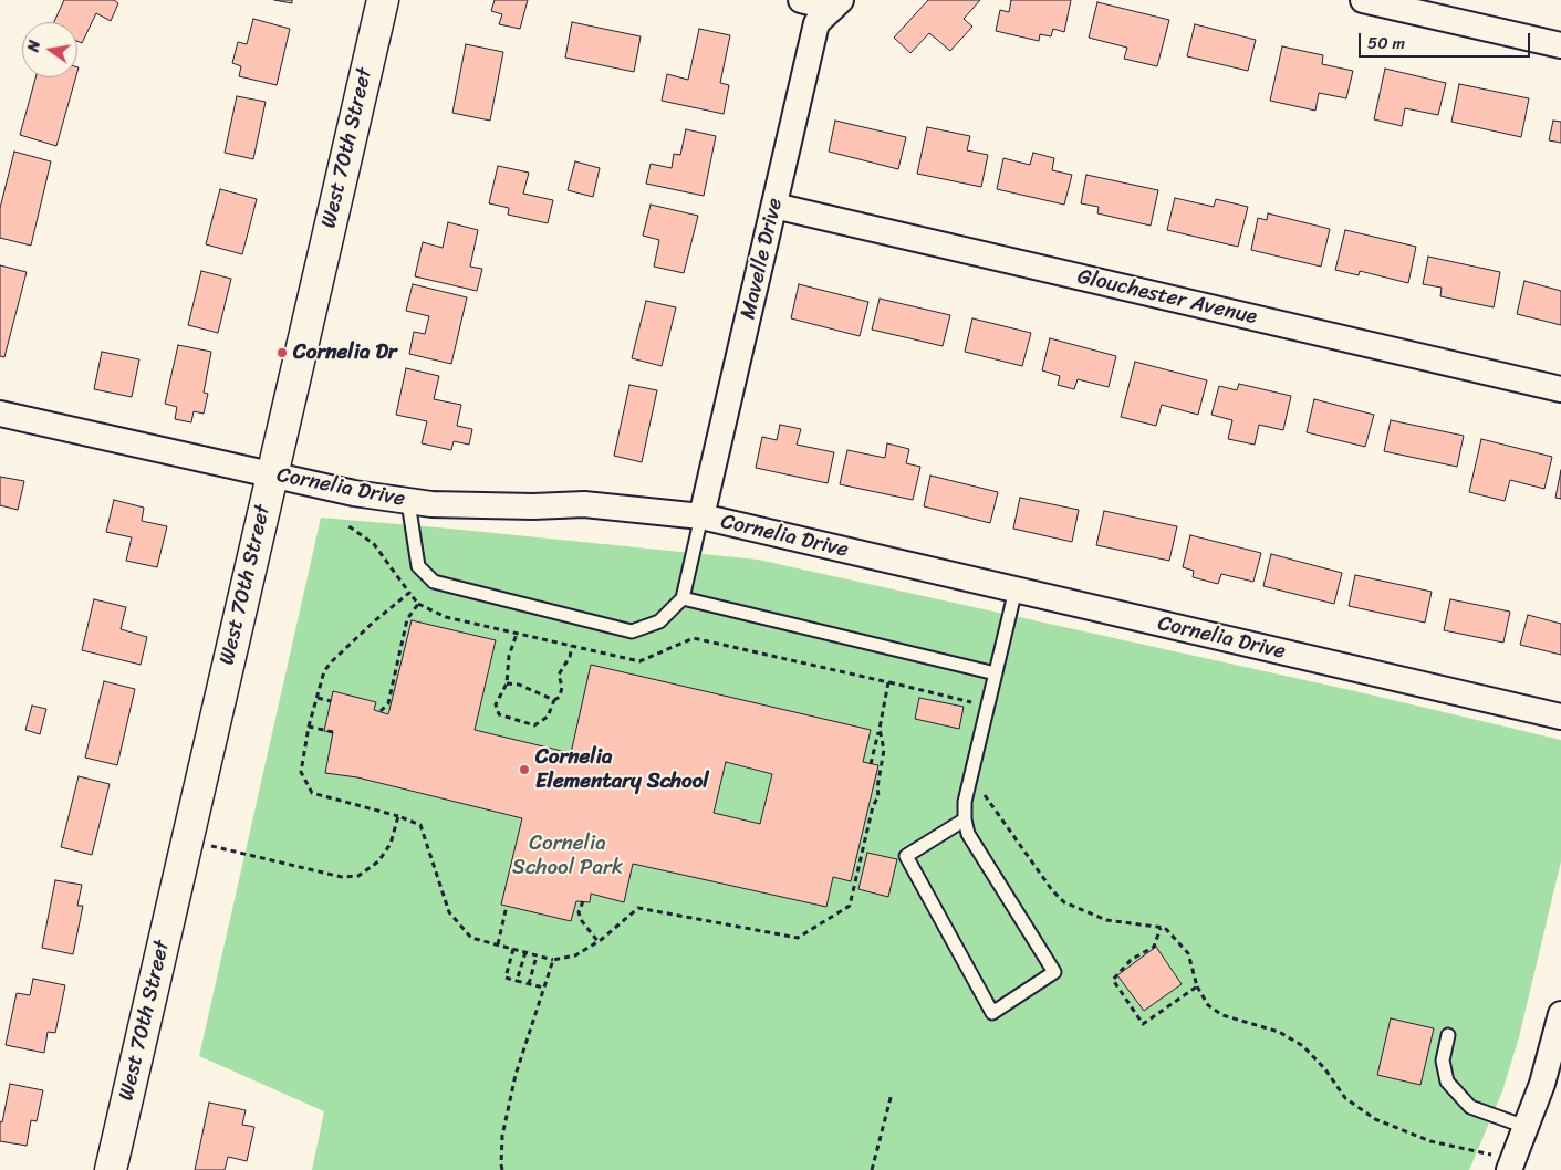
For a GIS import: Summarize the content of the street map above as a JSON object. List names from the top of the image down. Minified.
{"streets":{"street":["West 70th Street","Mavelle Drive","Glouchester Avenue","Cornelia Drive"]},"crossings":[["West 70th Street","Cornelia Drive"],["Mavelle Drive","Glouchester Avenue"],["Mavelle Drive","Cornelia Drive"]],"parks":["Cornelia School Park"],"places":["Cornelia Dr","Cornelia Elementary School"],"scale_bar":"50 m","north":"left"}
